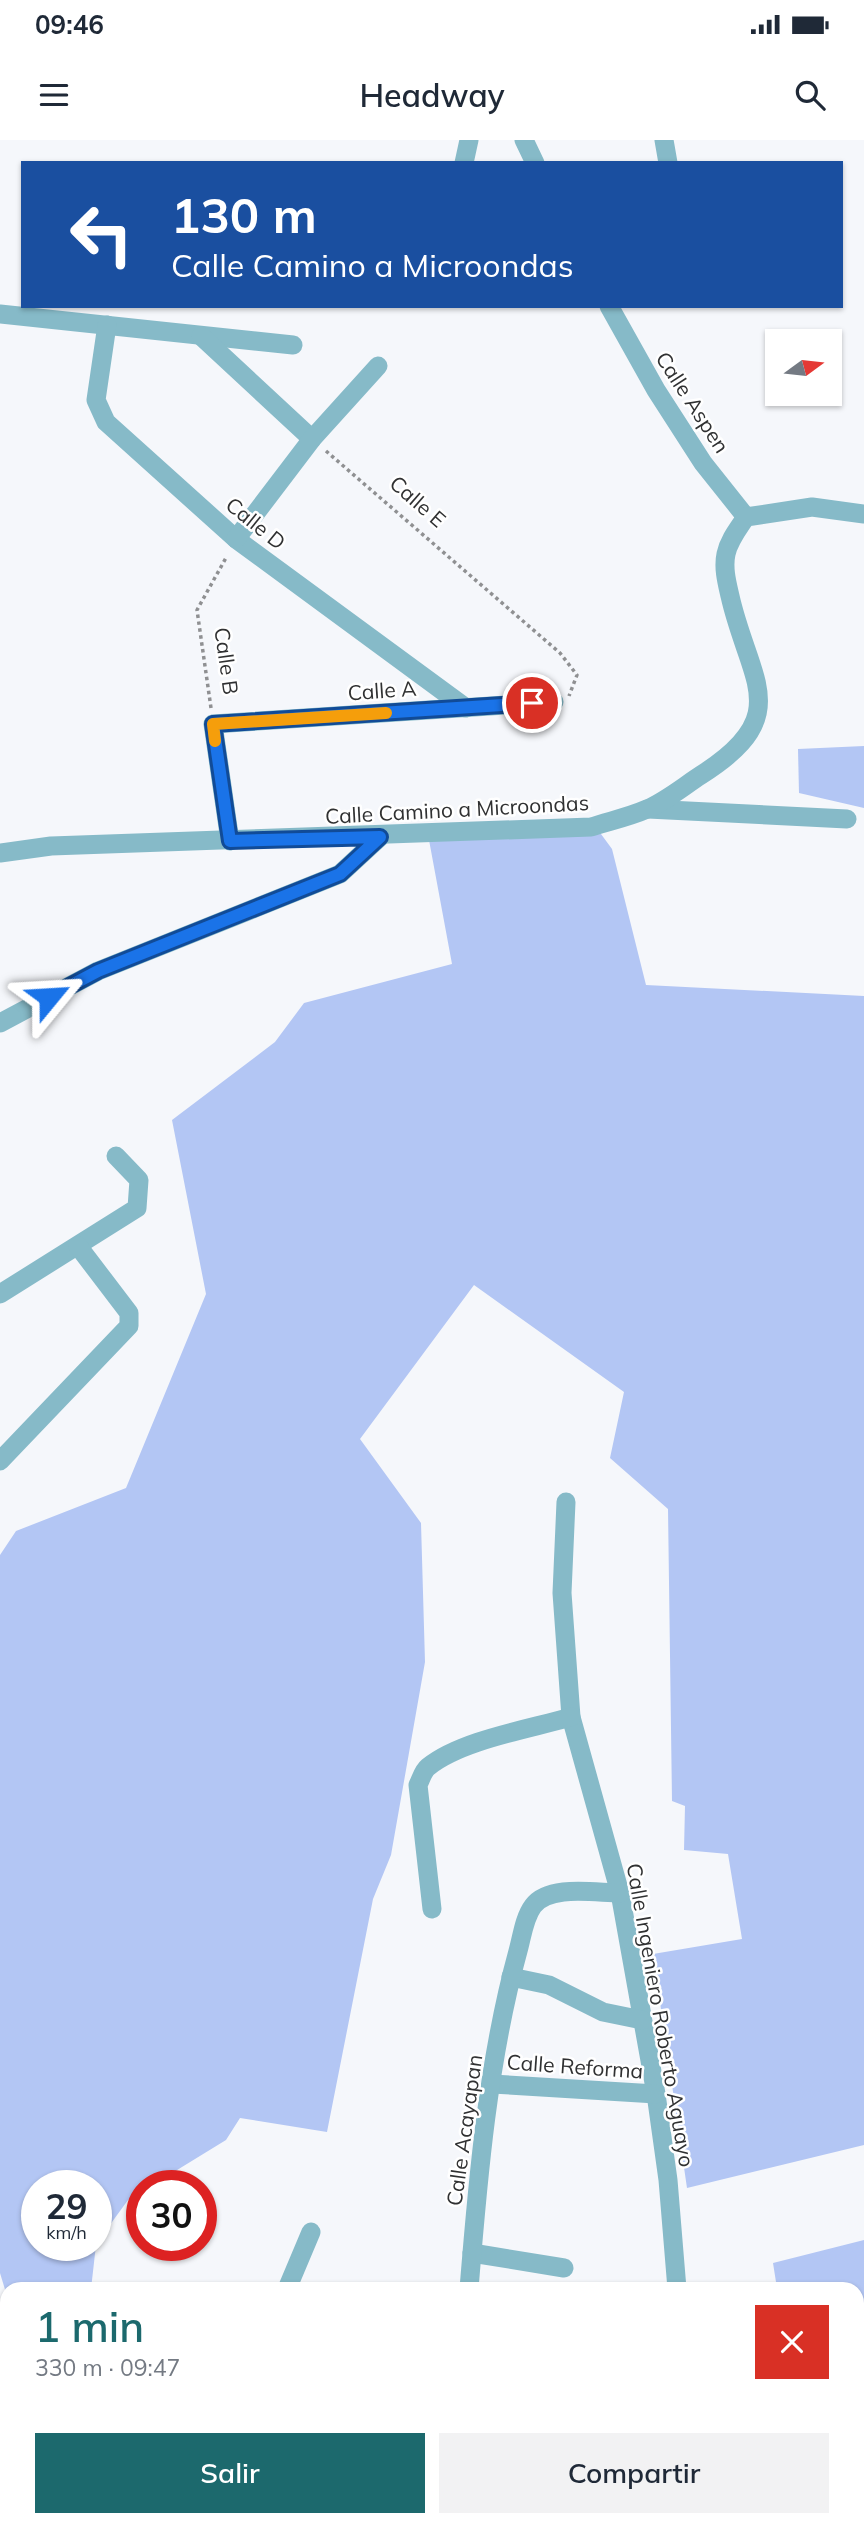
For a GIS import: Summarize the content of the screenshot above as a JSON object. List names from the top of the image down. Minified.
{"streets":{"street":["Calle Aspen","Calle D","Calle B","Calle A","Calle Camino a Microondas","Calle Ingeniero Roberto Aguayo","Calle Reforma","Calle Acayapan"],"path":["Calle E"]},"crossings":[["Calle Aspen","Calle Camino a Microondas"],["Calle E","Calle A"],["Calle D","Calle B"],["Calle D","Calle A"],["Calle B","Calle A"],["Calle B","Calle Camino a Microondas"],["Calle Ingeniero Roberto Aguayo","Calle Reforma"],["Calle Ingeniero Roberto Aguayo","Calle Acayapan"],["Calle Reforma","Calle Acayapan"]],"north":"right","page":{"status":"09:46","header":"Headway","turn":["130 m","Calle Camino a Microondas"],"speed":"29 km/h","limit":"30","heading":["1 min","330 m · 09:47"],"buttons":["Salir","Compartir"]}}
